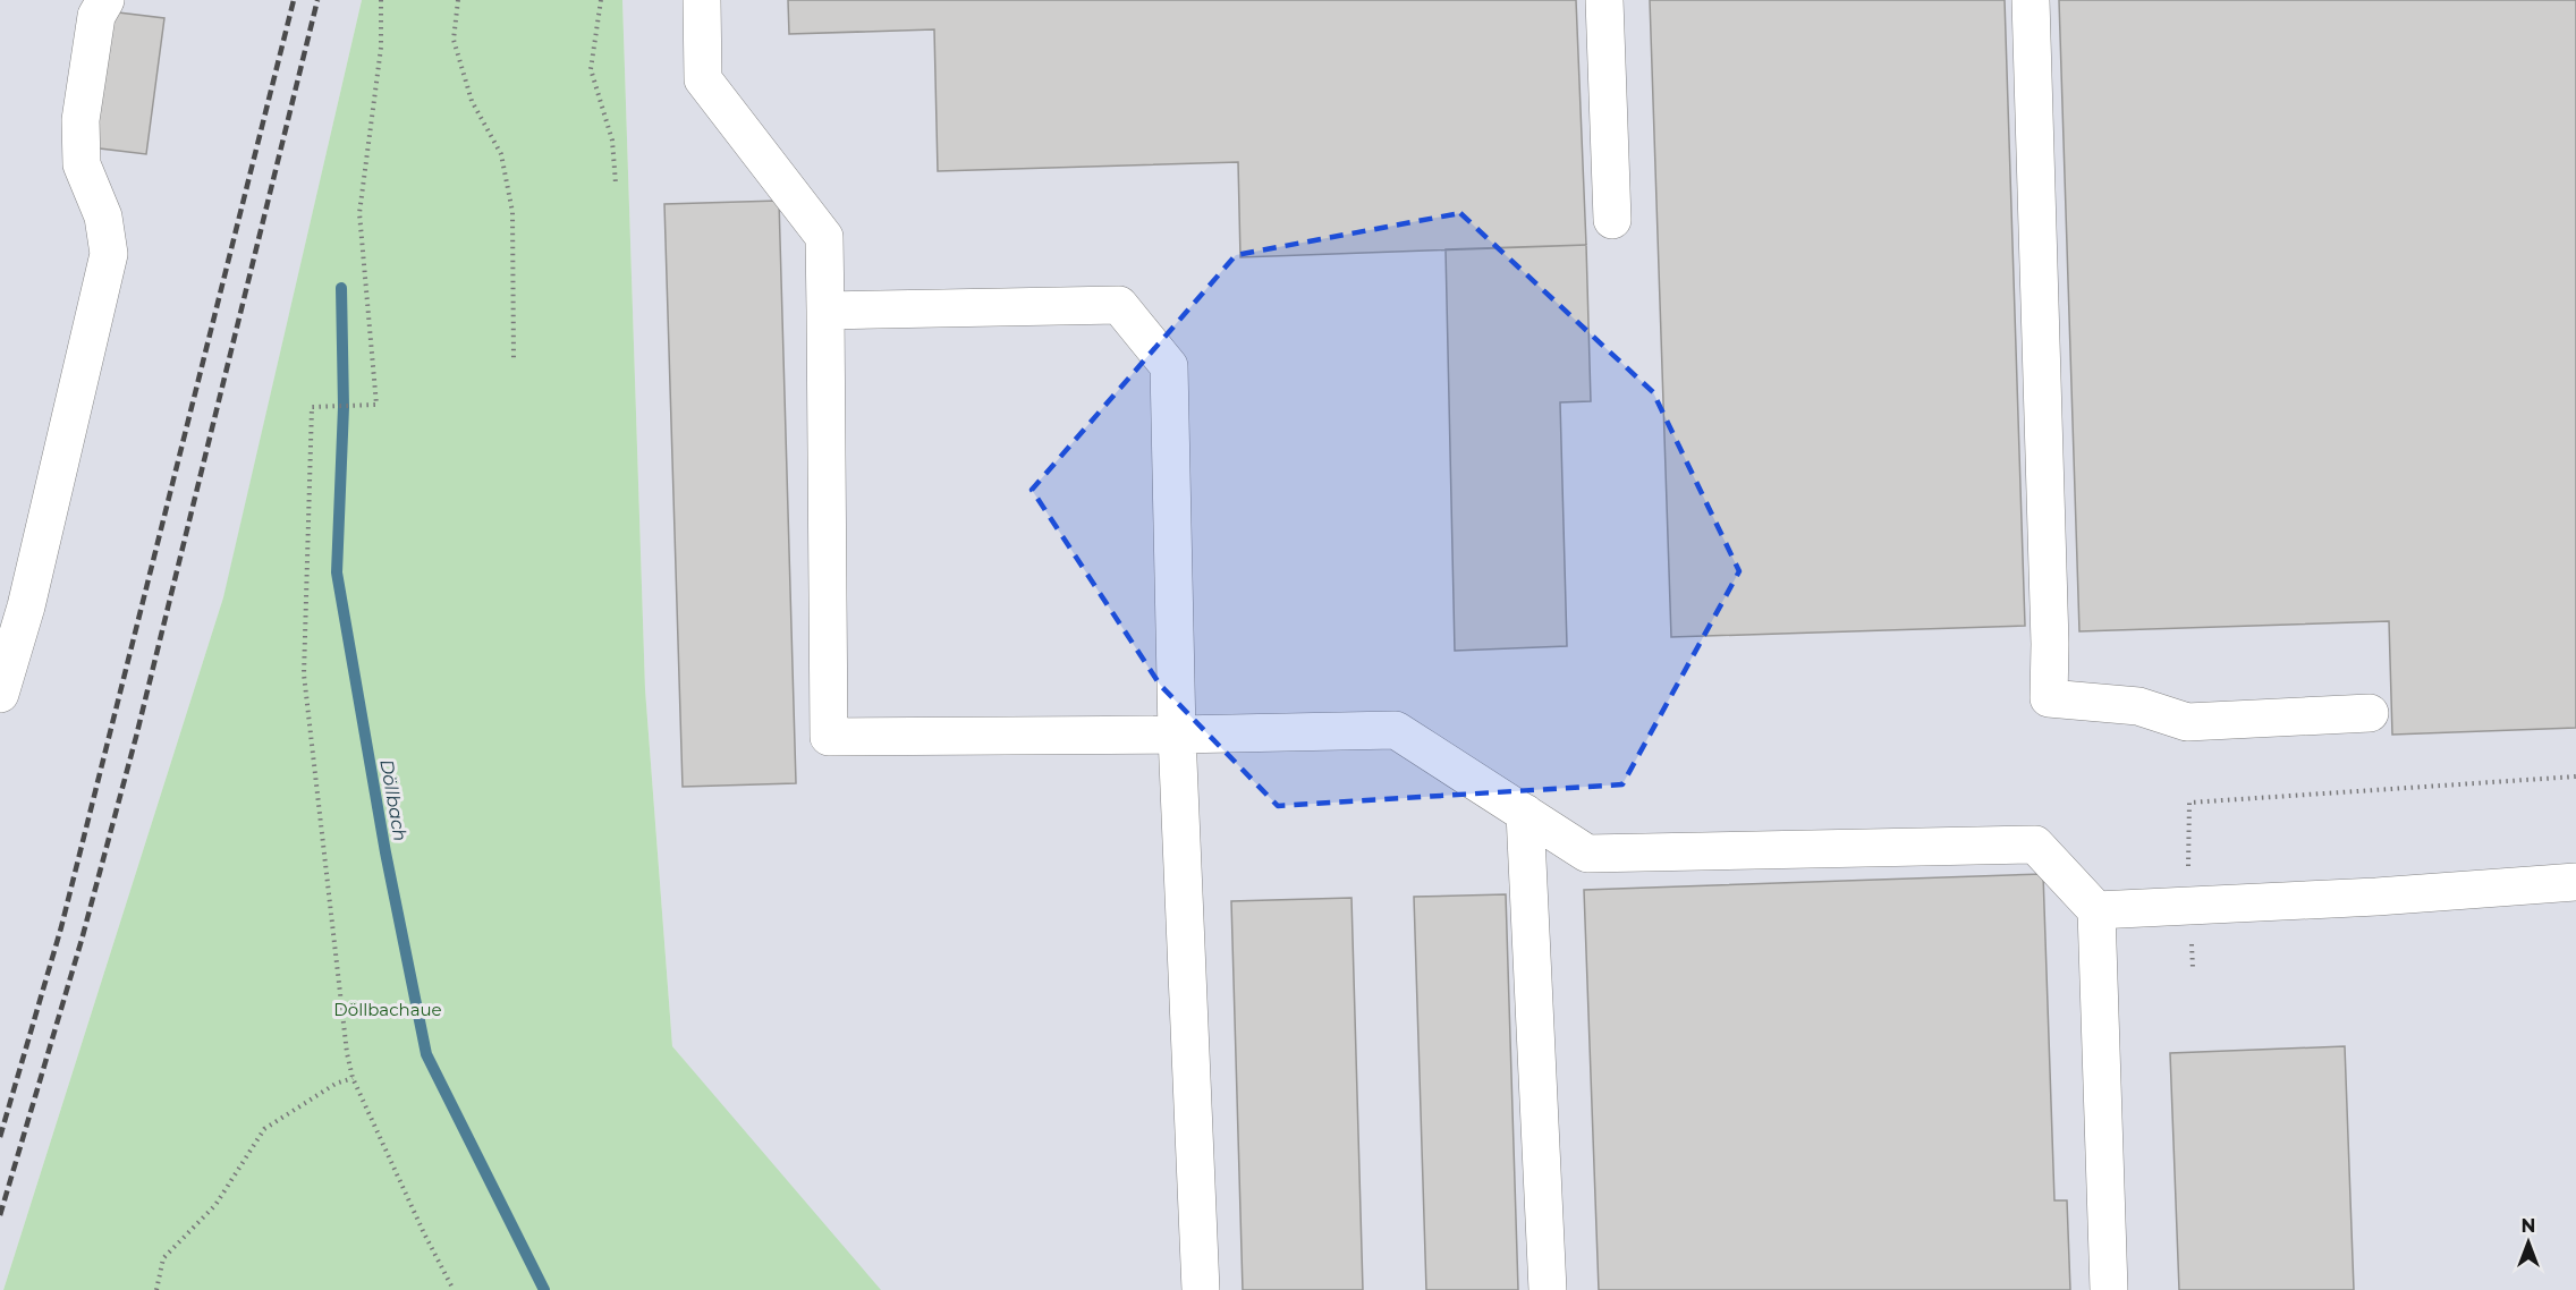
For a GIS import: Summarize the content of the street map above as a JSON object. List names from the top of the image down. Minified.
{"water":["Döllbach"],"parks":["Döllbachaue"],"north":"top"}
